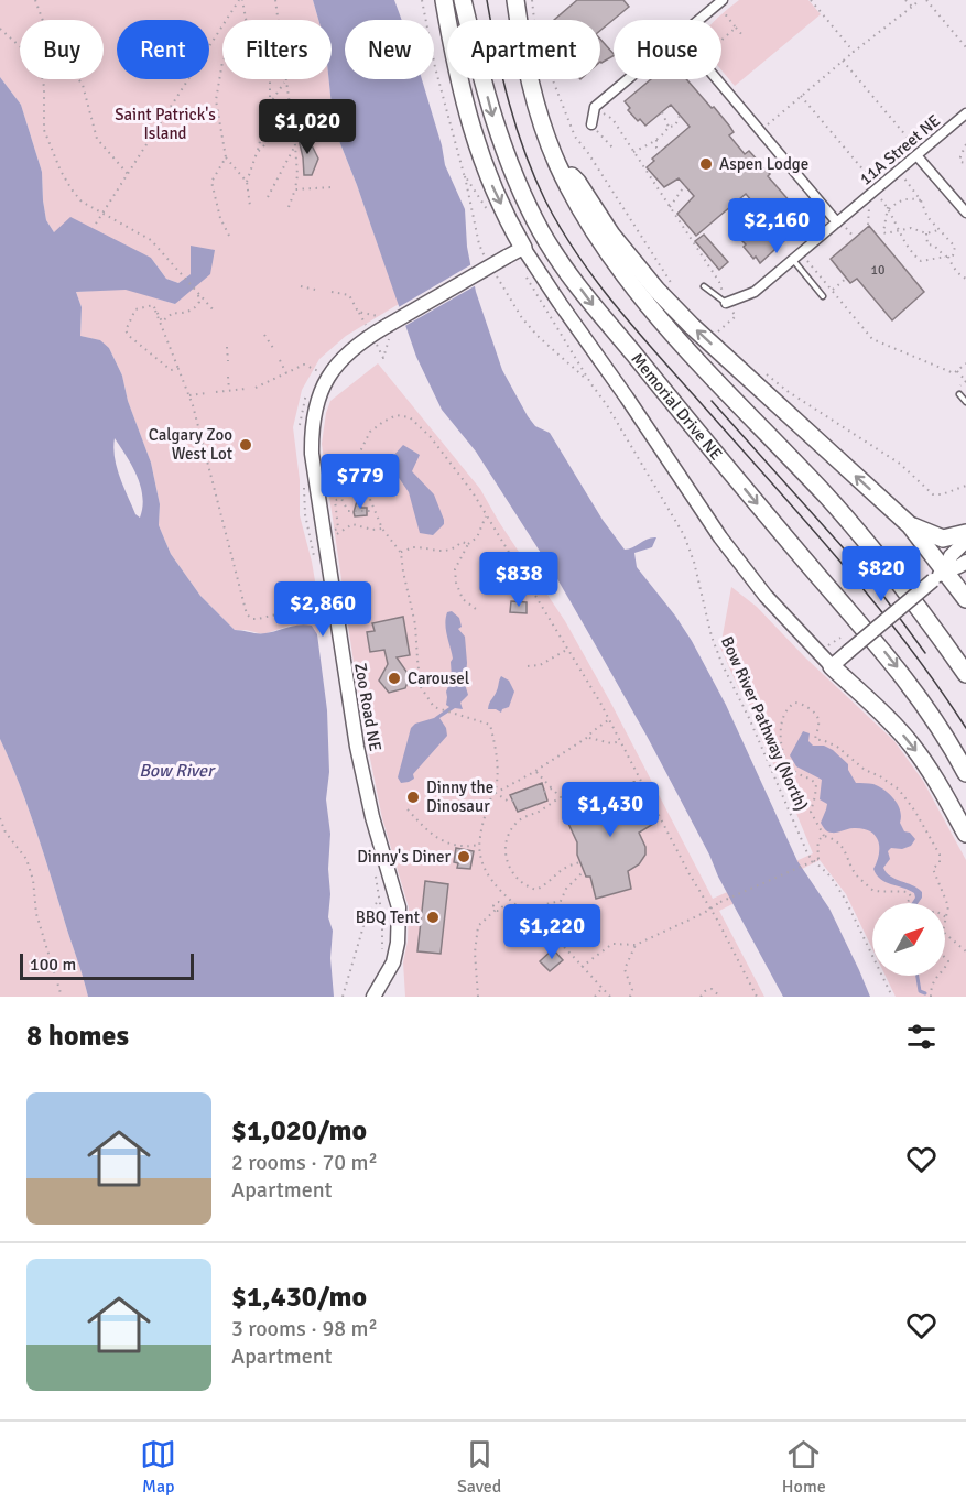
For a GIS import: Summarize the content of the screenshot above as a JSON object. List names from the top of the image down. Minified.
{"streets":{"highway":["Memorial Drive NE"],"street":["11A Street NE","Zoo Road NE"],"path":["Bow River Pathway (North)"]},"water":["Bow River"],"parks":["Saint Patrick's Island"],"places":["Aspen Lodge","Calgary Zoo West Lot","Carousel","Dinny the Dinosaur","Dinny's Diner","BBQ Tent"],"house_numbers":["10"],"scale_bar":"100 m","north":"top right","page":{"chip":["Buy","Rent","Filters","New","Apartment","House"],"price":["$1,020","$2,160","$779","$820","$838","$2,860","$1,430","$1,220"],"scale":"100 m","heading":"8 homes","list":[{"name":"$1,020/mo","note":"2 rooms · 70 m² · Apartment"},{"name":"$1,430/mo","note":"3 rooms · 98 m² · Apartment"}],"tabs":["Map","Saved","Home"]}}
